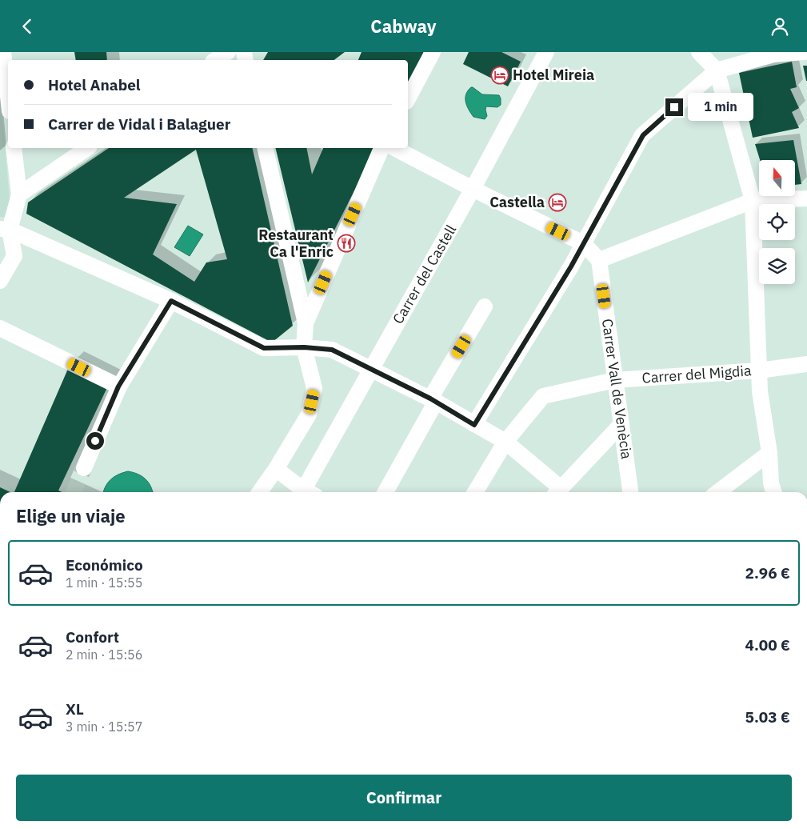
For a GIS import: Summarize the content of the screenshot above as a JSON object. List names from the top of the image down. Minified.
{"streets":{"street":["Carrer del Castell","Carrer del Migdia","Carrer Vall de Venècia"]},"crossings":[["Carrer del Migdia","Carrer Vall de Venècia"]],"places":{"hotel":["Hotel Mireia","Castella"],"restaurant":["Restaurant Ca l'Enric"]},"north":"top","page":{"header":"Cabway","banner":["Hotel Anabel","Carrer de Vidal i Balaguer"],"bubble":"1 min","heading":"Elige un viaje","list":[{"name":"Económico","note":"1 min · 15:55","value":"2.96 €"},{"name":"Confort","note":"2 min · 15:56","value":"4.00 €"},{"name":"XL","note":"3 min · 15:57","value":"5.03 €"}],"buttons":"Confirmar"}}
